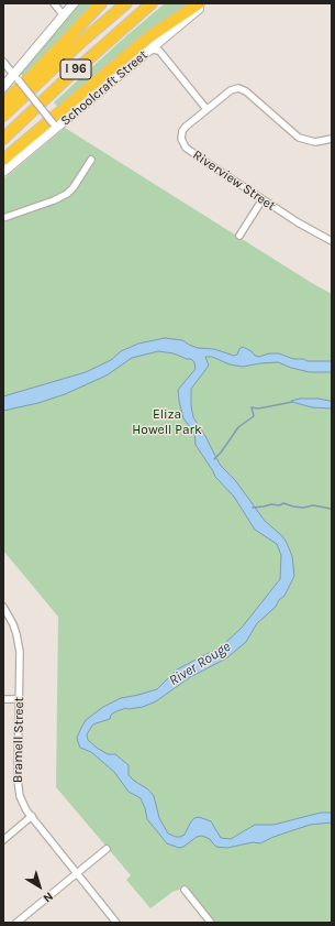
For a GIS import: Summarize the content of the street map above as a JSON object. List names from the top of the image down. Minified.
{"streets":{"highway":["I 96"],"main road":["Schoolcraft Street"],"street":["Riverview Street","Bramell Street"]},"water":["River Rouge"],"parks":["Eliza Howell Park"],"north":"bottom right"}
